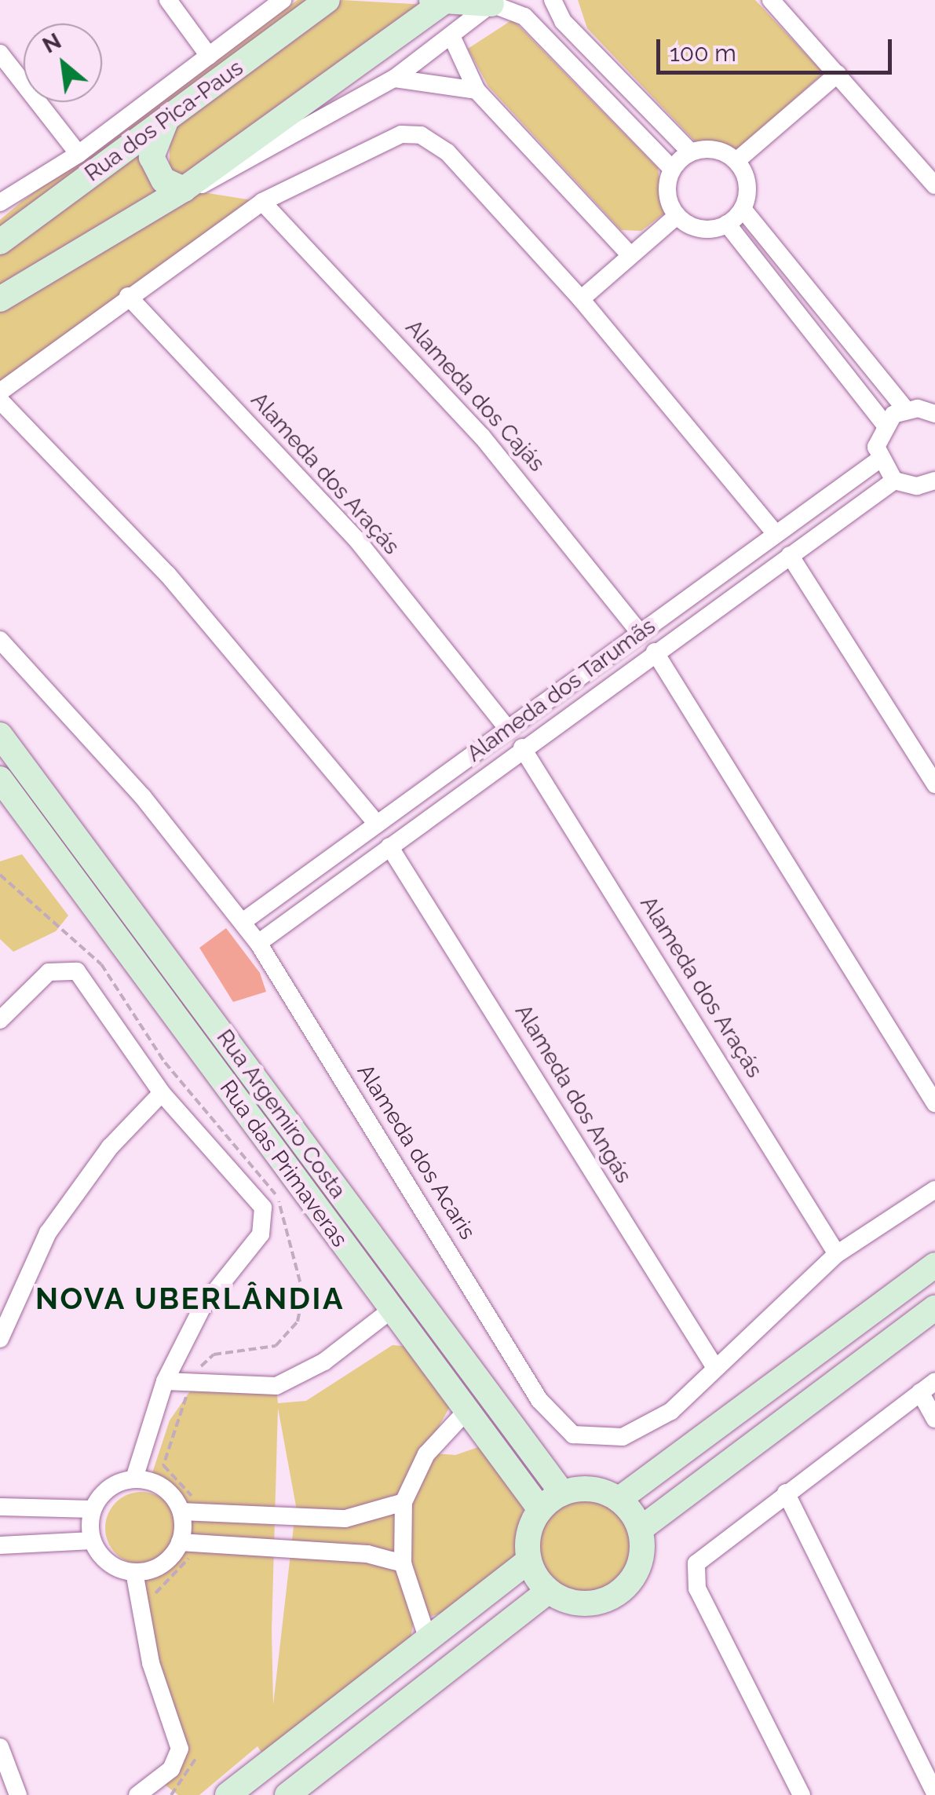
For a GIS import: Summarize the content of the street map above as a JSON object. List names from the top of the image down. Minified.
{"streets":{"street":["Rua dos Pica-Paus","Alameda dos Cajás","Alameda dos Araçás","Alameda dos Tarumãs","Alameda dos Angás","Rua Argemiro Costa","Alameda dos Acaris","Rua das Primaveras"]},"crossings":[["Alameda dos Cajás","Alameda dos Tarumãs"],["Alameda dos Araçás","Alameda dos Tarumãs"],["Alameda dos Araçás","Alameda dos Acaris"],["Alameda dos Tarumãs","Alameda dos Angás"],["Alameda dos Tarumãs","Alameda dos Acaris"],["Alameda dos Angás","Alameda dos Acaris"],["Rua Argemiro Costa","Rua das Primaveras"]],"districts":["NOVA UBERLÂNDIA"],"scale_bar":"100 m","north":"top left"}
